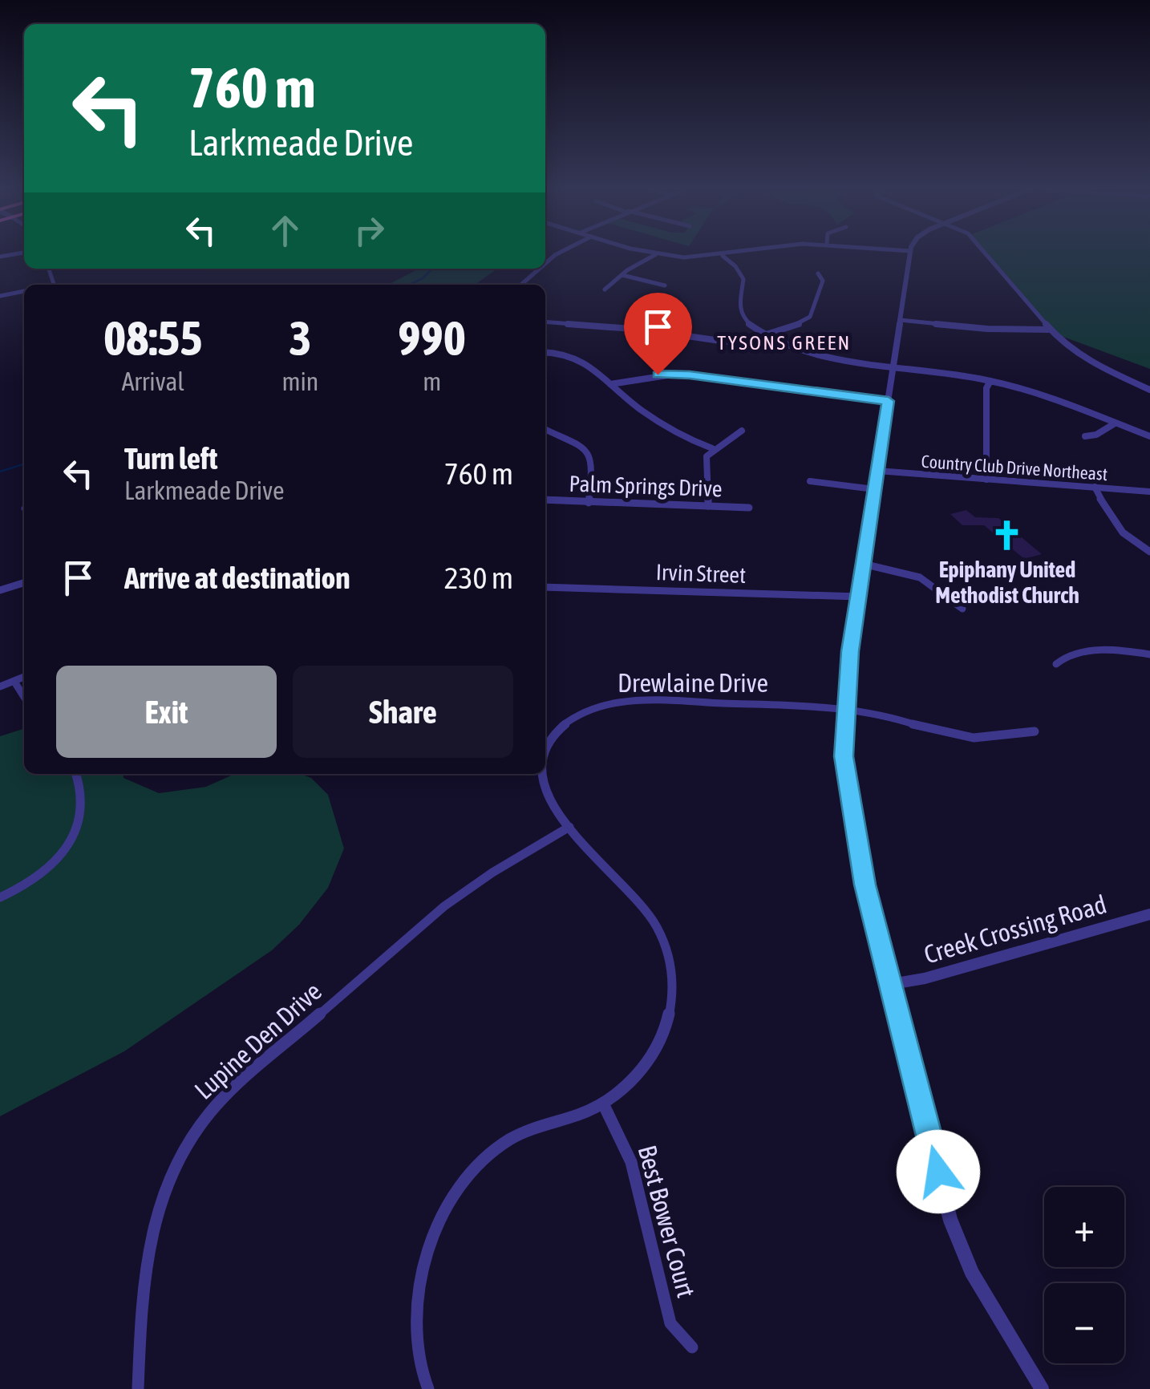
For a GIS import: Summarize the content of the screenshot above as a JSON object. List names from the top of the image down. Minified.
{"streets":{"street":["Country Club Drive Northeast","Palm Springs Drive","Irvin Street","Drewlaine Drive","Creek Crossing Road","Lupine Den Drive","Best Bower Court"]},"crossings":[["Drewlaine Drive","Lupine Den Drive"],["Drewlaine Drive","Best Bower Court"]],"districts":["TYSONS GREEN"],"places":{"church":["Epiphany United Methodist Church"]},"page":{"turn":["760 m","Larkmeade Drive"],"eta":["08:55","Arrival","3","min","990","m"],"list":[{"name":"Turn left","note":"Larkmeade Drive","value":"760 m"},{"name":"Arrive at destination","value":"230 m"}],"buttons":["Exit","Share"],"map_buttons":["+","−"]}}
